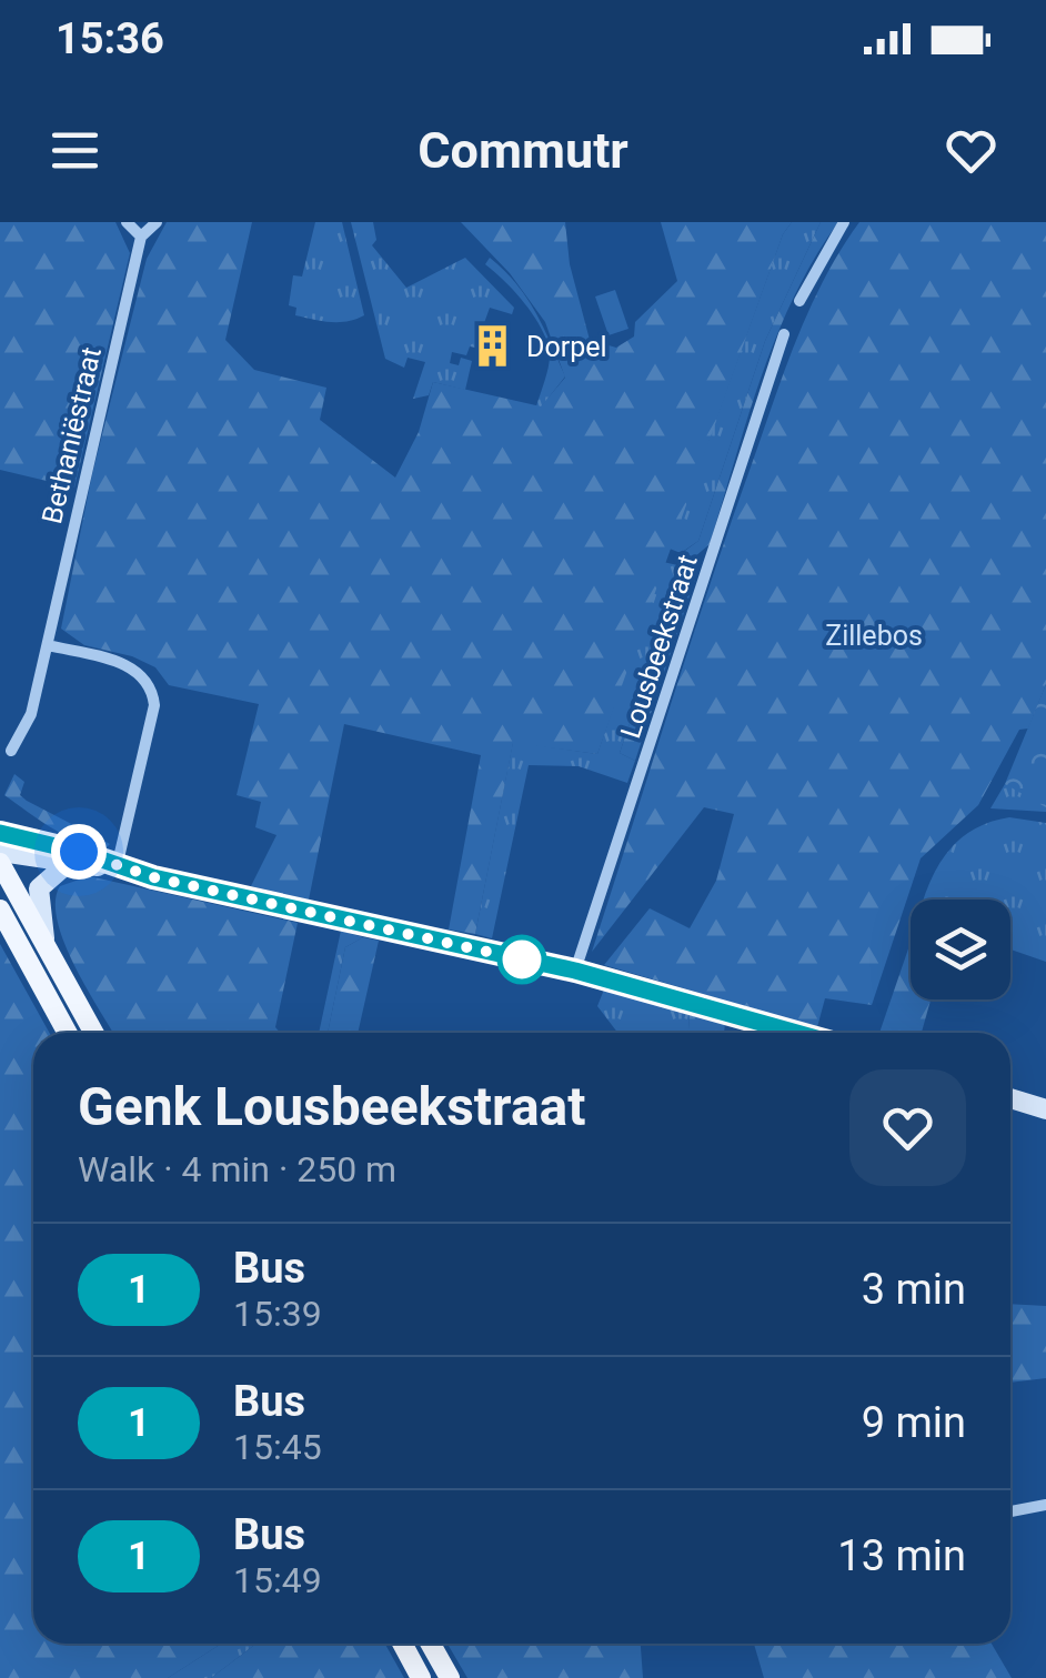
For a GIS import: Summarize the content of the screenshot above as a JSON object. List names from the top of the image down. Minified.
{"streets":{"street":["Bethaniëstraat","Lousbeekstraat"]},"parks":["Zillebos"],"places":{"building":["Dorpel"]},"lines":["bus line 1"],"page":{"status":"15:36","header":"Commutr","heading":["Genk Lousbeekstraat","Walk · 4 min · 250 m"],"list":[{"mark":"1","name":"Bus","note":"15:39","value":"3 min"},{"mark":"1","name":"Bus","note":"15:45","value":"9 min"},{"mark":"1","name":"Bus","note":"15:49","value":"13 min"}]}}
